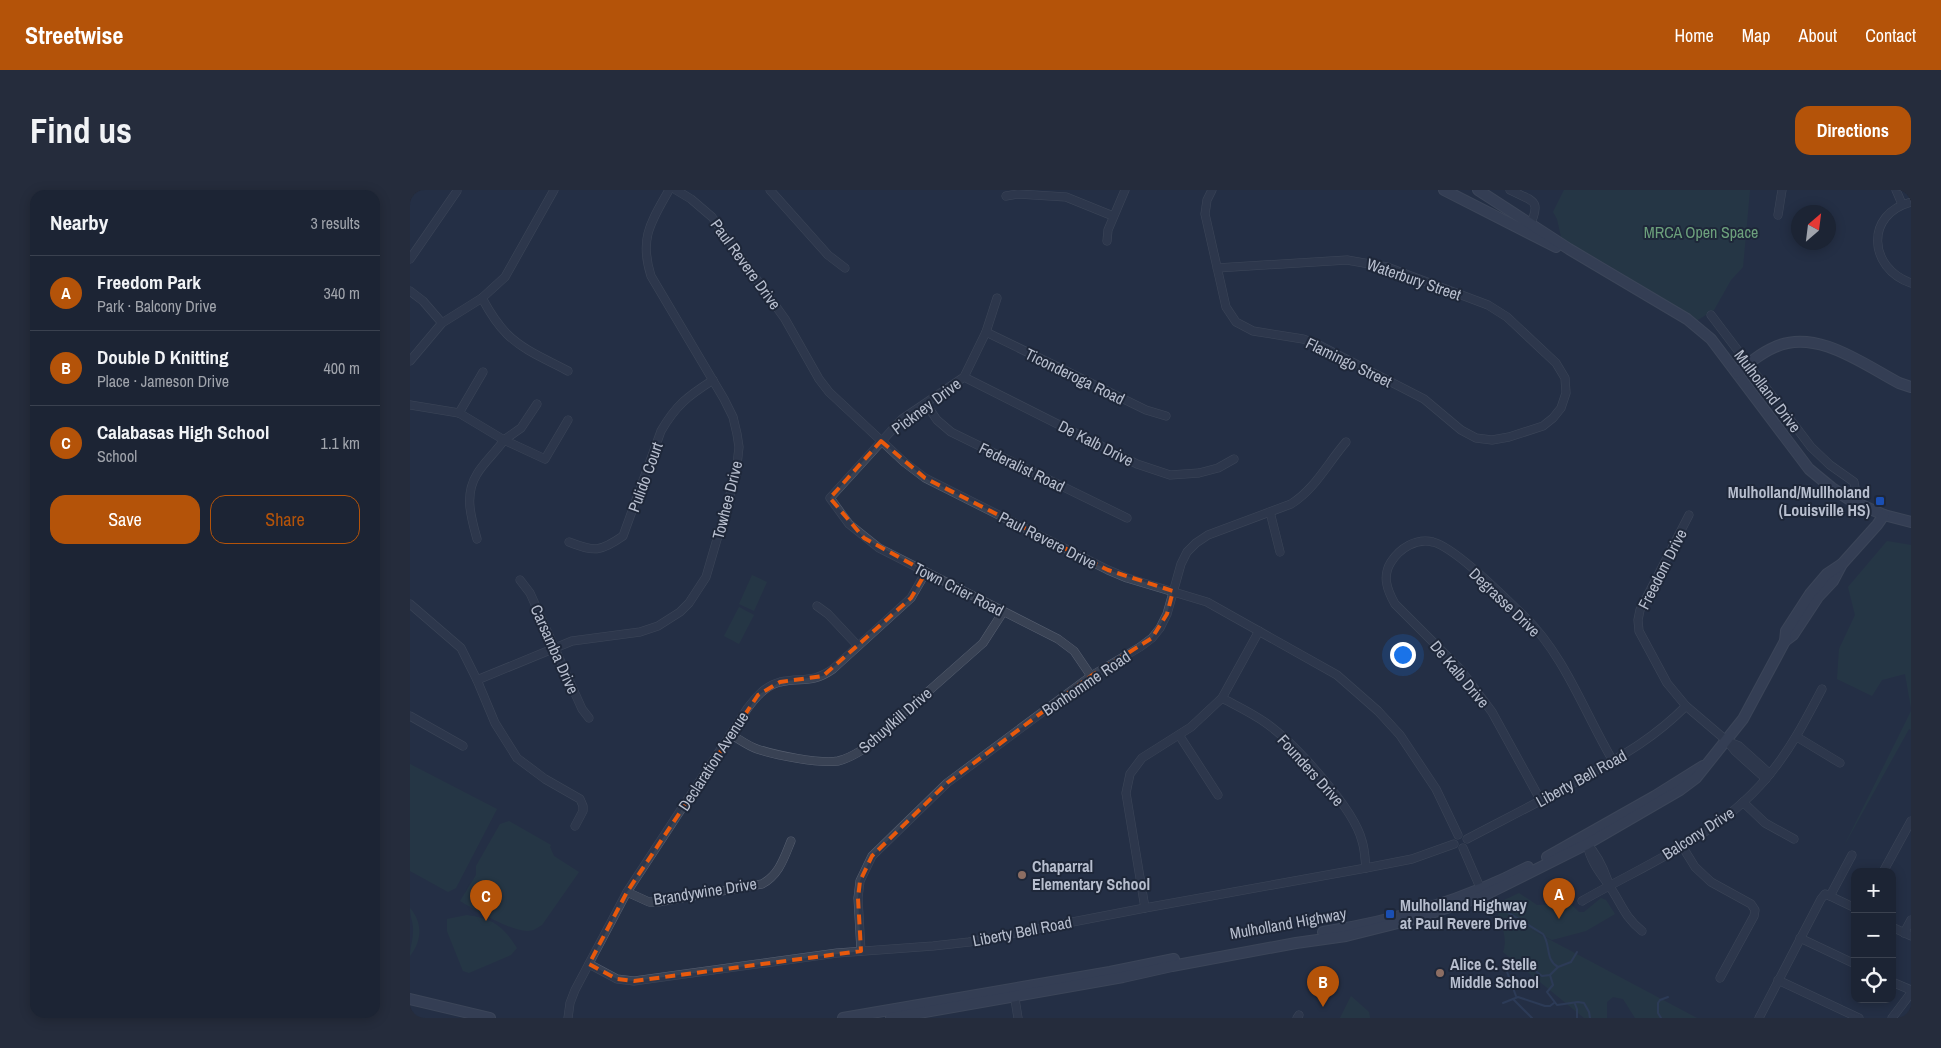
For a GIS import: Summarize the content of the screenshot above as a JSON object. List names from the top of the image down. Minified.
{"streets":{"main road":["Mulholland Drive","Mulholland Highway"],"street":["Paul Revere Drive","Waterbury Street","Flamingo Street","Ticonderoga Road","Pickney Drive","De Kalb Drive","Federalist Road","Pulido Court","Towhee Drive","Freedom Drive","Town Crier Road","Degrasse Drive","Carsamba Drive","Bonhomme Road","Schuylkill Drive","Declaration Avenue","Founders Drive","Liberty Bell Road","Balcony Drive","Brandywine Drive"]},"crossings":[["Paul Revere Drive","Pickney Drive"],["Paul Revere Drive","Bonhomme Road"],["Paul Revere Drive","Liberty Bell Road"],["Waterbury Street","Flamingo Street"],["Ticonderoga Road","Pickney Drive"],["Mulholland Drive","Mulholland Highway"],["Pickney Drive","De Kalb Drive"],["Pickney Drive","Federalist Road"],["Pickney Drive","Town Crier Road"],["De Kalb Drive","Degrasse Drive"],["De Kalb Drive","Liberty Bell Road"],["Pulido Court","Towhee Drive"],["Towhee Drive","Carsamba Drive"],["Freedom Drive","Liberty Bell Road"],["Freedom Drive","Balcony Drive"],["Freedom Drive","Mulholland Highway"],["Town Crier Road","Bonhomme Road"],["Town Crier Road","Schuylkill Drive"],["Town Crier Road","Declaration Avenue"],["Degrasse Drive","Liberty Bell Road"],["Bonhomme Road","Liberty Bell Road"],["Schuylkill Drive","Declaration Avenue"],["Declaration Avenue","Liberty Bell Road"],["Declaration Avenue","Brandywine Drive"],["Founders Drive","Liberty Bell Road"]],"parks":["MRCA Open Space"],"places":{"transit":["Mulholland/Mullholand (Louisville HS)","Mulholland Highway at Paul Revere Drive"],"other":["Chaparral Elementary School","Alice C. Stelle Middle School"]},"north":"top right","page":{"header":"Streetwise","nav":["Home","Map","About","Contact"],"buttons":["Directions",["Save","Share"]],"title":"Find us","heading":["Nearby","3 results"],"list":[{"mark":"A","name":"Freedom Park","note":"Park · Balcony Drive","value":"340 m"},{"mark":"B","name":"Double D Knitting","note":"Place · Jameson Drive","value":"400 m"},{"mark":"C","name":"Calabasas High School","note":"School","value":"1.1 km"}],"map_buttons":["+","−"],"pins":["A","C","B"]}}
